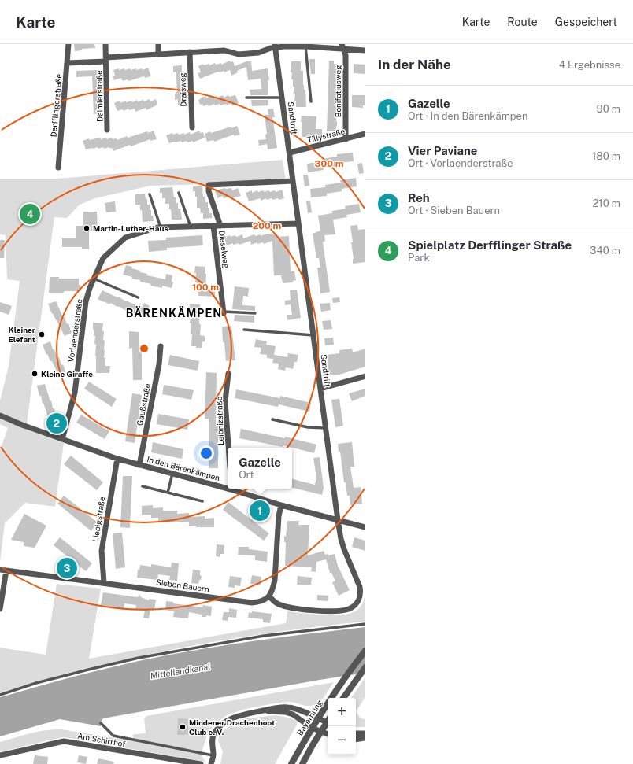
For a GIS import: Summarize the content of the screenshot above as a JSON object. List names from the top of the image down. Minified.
{"streets":{"street":["Draisweg","Bonifatiusweg","Daimlerstraße","Derfflingerstraße","Sandtrift","Tillystraße","Dieselweg","Vorlaenderstraße","Gaußstraße","Leibnizstraße","In den Bärenkämpen","Liebigstraße","Sieben Bauern","Bayernring","Am Schirrhof"]},"crossings":[["Bonifatiusweg","Tillystraße"],["Sandtrift","Tillystraße"],["Sandtrift","Vorlaenderstraße"],["Sandtrift","In den Bärenkämpen"],["Sandtrift","Sieben Bauern"],["Dieselweg","Vorlaenderstraße"],["Vorlaenderstraße","In den Bärenkämpen"],["Gaußstraße","In den Bärenkämpen"],["In den Bärenkämpen","Liebigstraße"],["Liebigstraße","Sieben Bauern"]],"districts":["BÄRENKÄMPEN"],"water":["Mittellandkanal"],"places":["Martin-Luther-Haus","Kleiner Elefant","Kleine Giraffe","Mindener Drachenboot Club e. V."],"page":{"header":"Karte","nav":["Karte","Route","Gespeichert"],"heading":["In der Nähe","4 Ergebnisse"],"list":[{"mark":"1","name":"Gazelle","note":"Ort · In den Bärenkämpen","value":"90 m"},{"mark":"2","name":"Vier Paviane","note":"Ort · Vorlaenderstraße","value":"180 m"},{"mark":"3","name":"Reh","note":"Ort · Sieben Bauern","value":"210 m"},{"mark":"4","name":"Spielplatz Derfflinger Straße","note":"Park","value":"340 m"}],"pins":["4","2","1","3"],"popup":["Gazelle","Ort"],"map_buttons":["+","−"]},"rings":["300 m","200 m","100 m"]}
